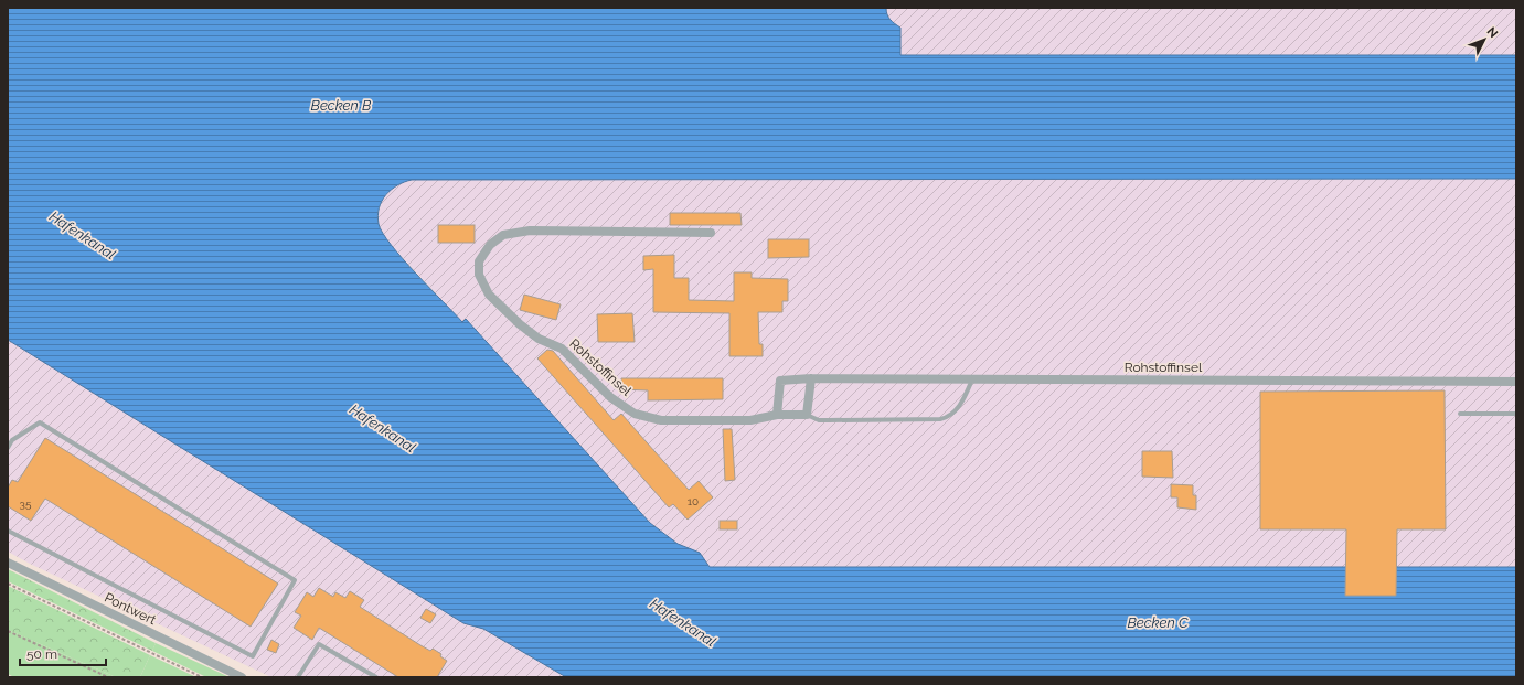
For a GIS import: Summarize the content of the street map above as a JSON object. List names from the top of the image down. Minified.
{"streets":{"street":["Rohstoffinsel","Pontwert"]},"water":["Becken B","Hafenkanal","Becken C"],"house_numbers":["10","35"],"scale_bar":"50 m","north":"top right"}
